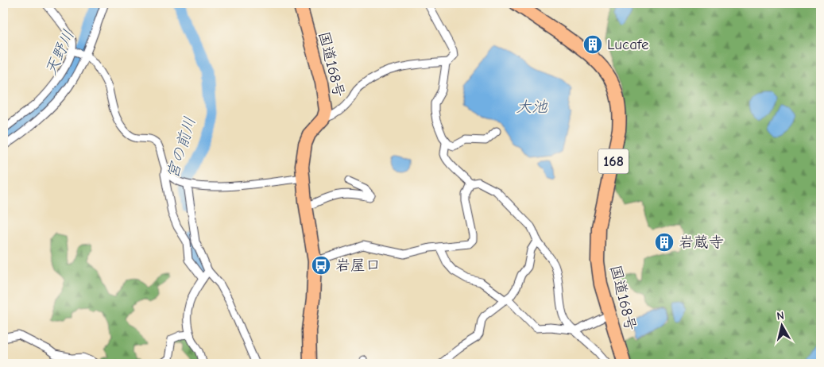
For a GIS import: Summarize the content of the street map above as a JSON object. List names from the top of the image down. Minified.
{"streets":{"highway":["国道168号","168"]},"water":["天野川","大池","宮の前川"],"places":{"building":["Lucafe","岩蔵寺"],"bus stop":["岩屋口"]},"north":"top"}
